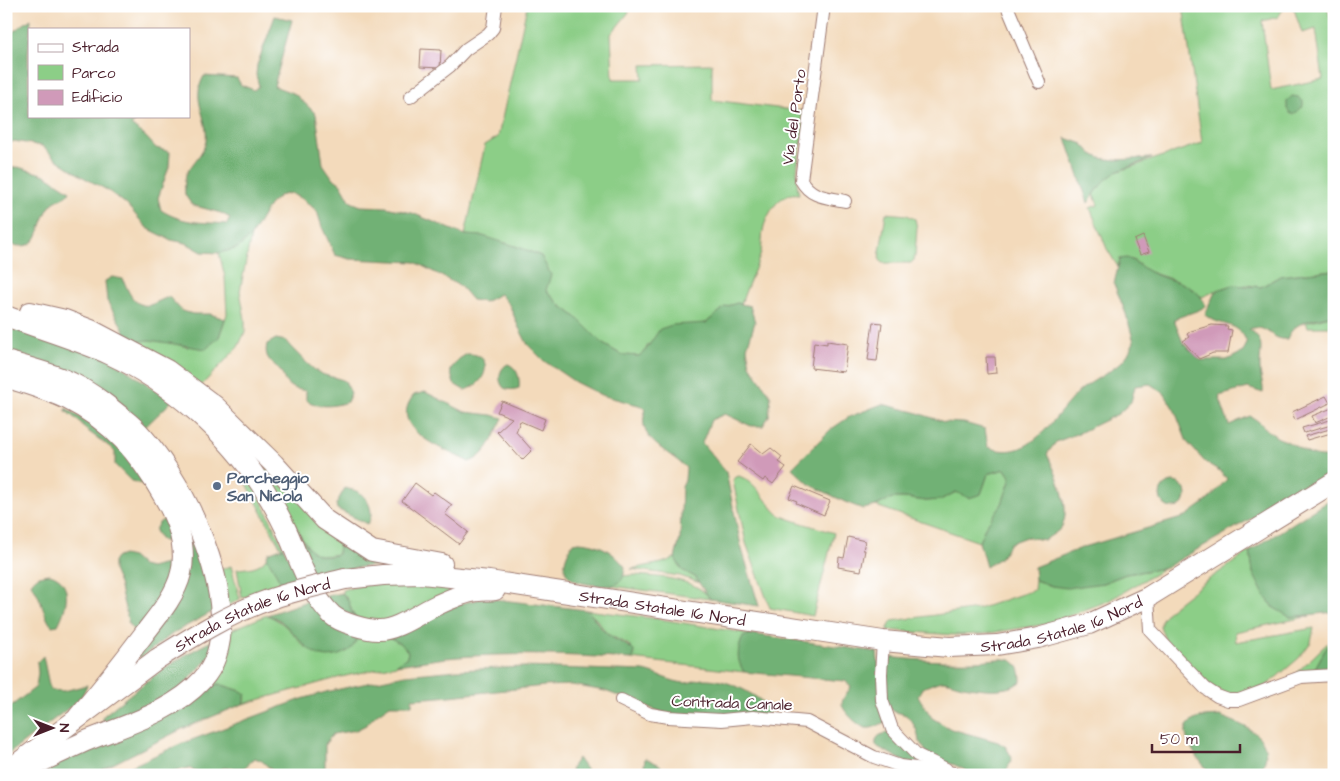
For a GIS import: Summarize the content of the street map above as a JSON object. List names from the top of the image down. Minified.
{"streets":{"main road":["Strada Statale 16 Nord"],"street":["Via del Porto","Contrada Canale"]},"crossings":[["Strada Statale 16 Nord","Contrada Canale"]],"places":["Parcheggio San Nicola"],"legend":["Strada","Parco","Edificio"],"scale_bar":"50 m","north":"right"}
